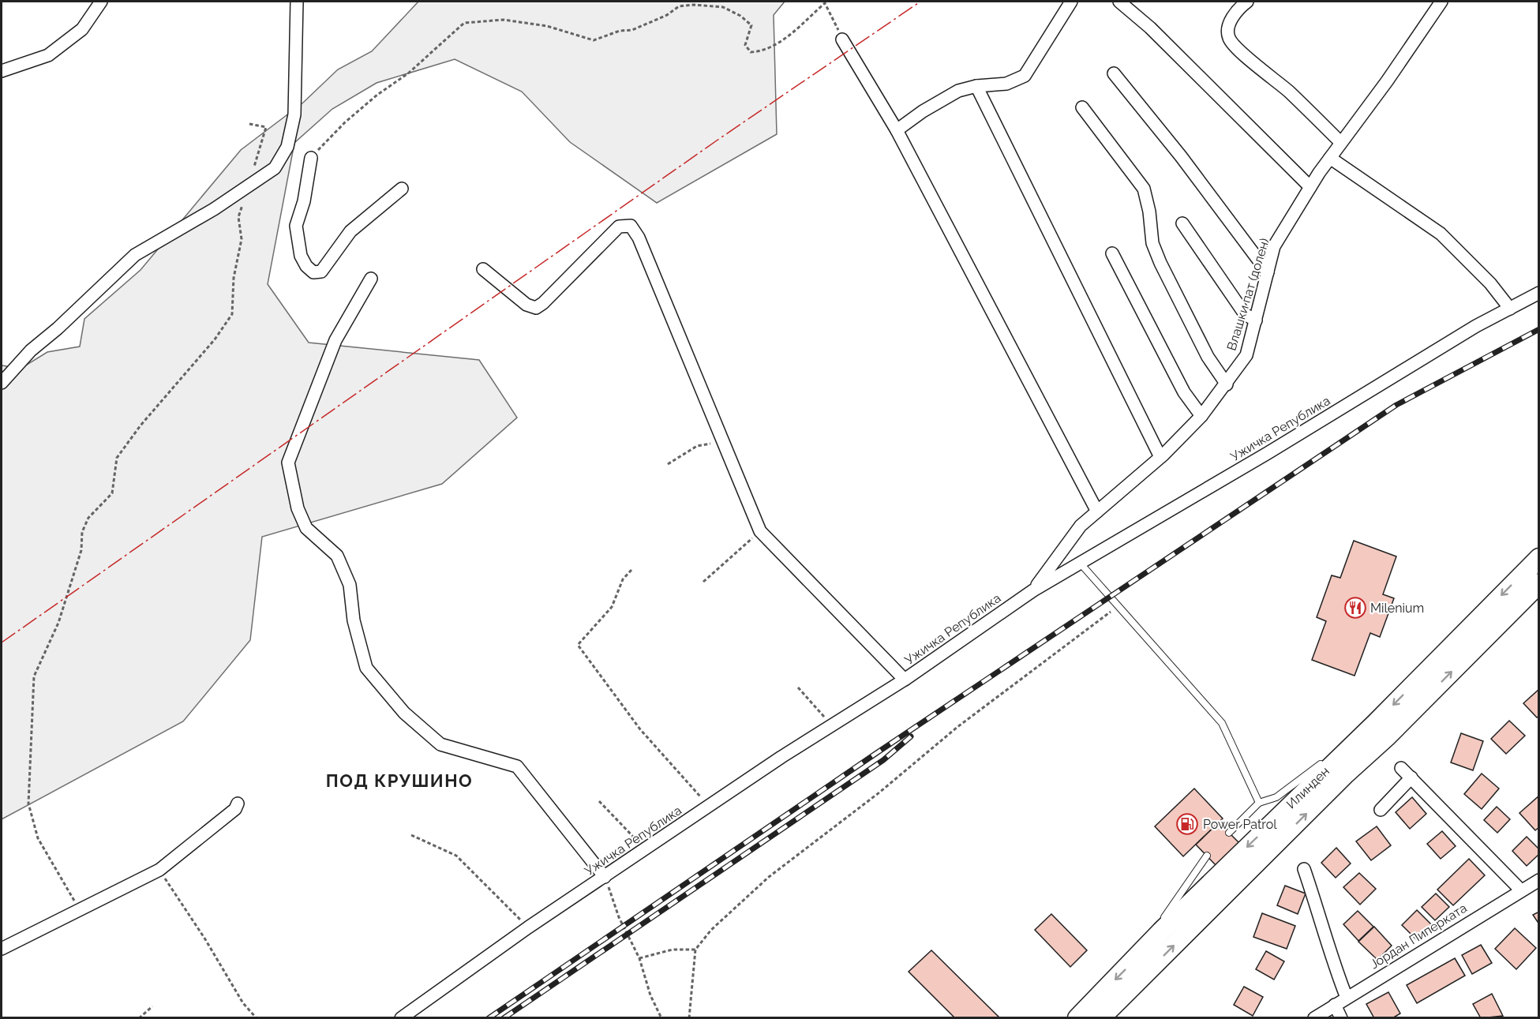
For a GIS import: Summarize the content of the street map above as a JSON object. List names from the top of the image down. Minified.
{"streets":{"main road":["Илинден"],"street":["Влашки пат (долен)","Ужичка Република","Јордан Пиперката"]},"crossings":[["Влашки пат (долен)","Ужичка Република"]],"districts":["ПОД КРУШИНО"],"places":{"restaurant":["Milenium"],"fuel station":["Power Patrol"]}}
